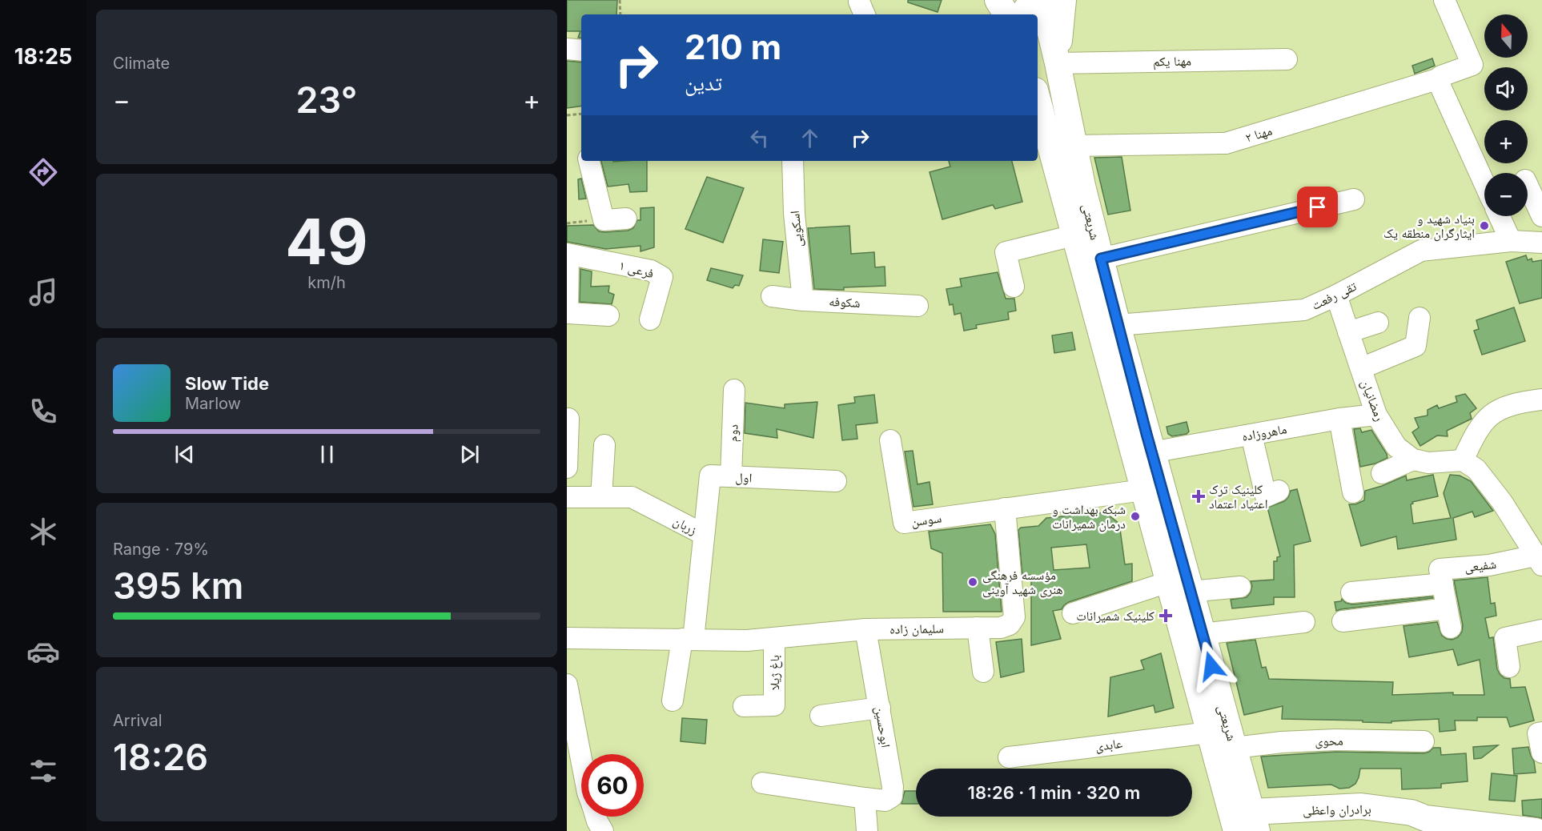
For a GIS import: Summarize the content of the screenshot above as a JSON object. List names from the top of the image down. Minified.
{"streets":{"main road":["شریعتی","برادران واعظی"],"street":["مهنا یکم","مهنا ۲","اسکویی","فرعی ۱","تقی رفعت","شکوفه","رمضانیان","ماهروزاده","دوم","اول","سوسن","زربان","شفیعی","سلیمان زاده","باغ ژیلا","ابوحسین","محوی","عابدی"]},"crossings":[["مهنا یکم","شریعتی"],["مهنا ۲","شریعتی"],["شریعتی","تقی رفعت"],["شریعتی","ماهروزاده"],["شریعتی","محوی"],["شریعتی","عابدی"],["شریعتی","برادران واعظی"],["اسکویی","شکوفه"],["تقی رفعت","رمضانیان"],["رمضانیان","ماهروزاده"],["دوم","اول"],["اول","زربان"],["سوسن","سلیمان زاده"],["زربان","سلیمان زاده"],["سلیمان زاده","باغ ژیلا"],["سلیمان زاده","ابوحسین"]],"places":{"other":["بنیاد شهید و ایثارگران منطقه یک","شبکه بهداشت و درمان شمیرانات","مؤسسه فرهنگی هنری شهید آوینی"],"health":["کلینیک ترک اعتیاد اعتماد","کلینیک شمیرانات"]},"north":"top","page":{"tabs":"18:25","tile":["Climate",["49","km/h"],["Range · 79%","395 km"],["Arrival","18:26"]],"map_buttons":["+","−"],"turn":["210 m","تدین"],"heat":["−","23°","+"],"song":["Slow Tide","Marlow"],"limit":"60","trip":"18:26 · 1 min · 320 m"}}
